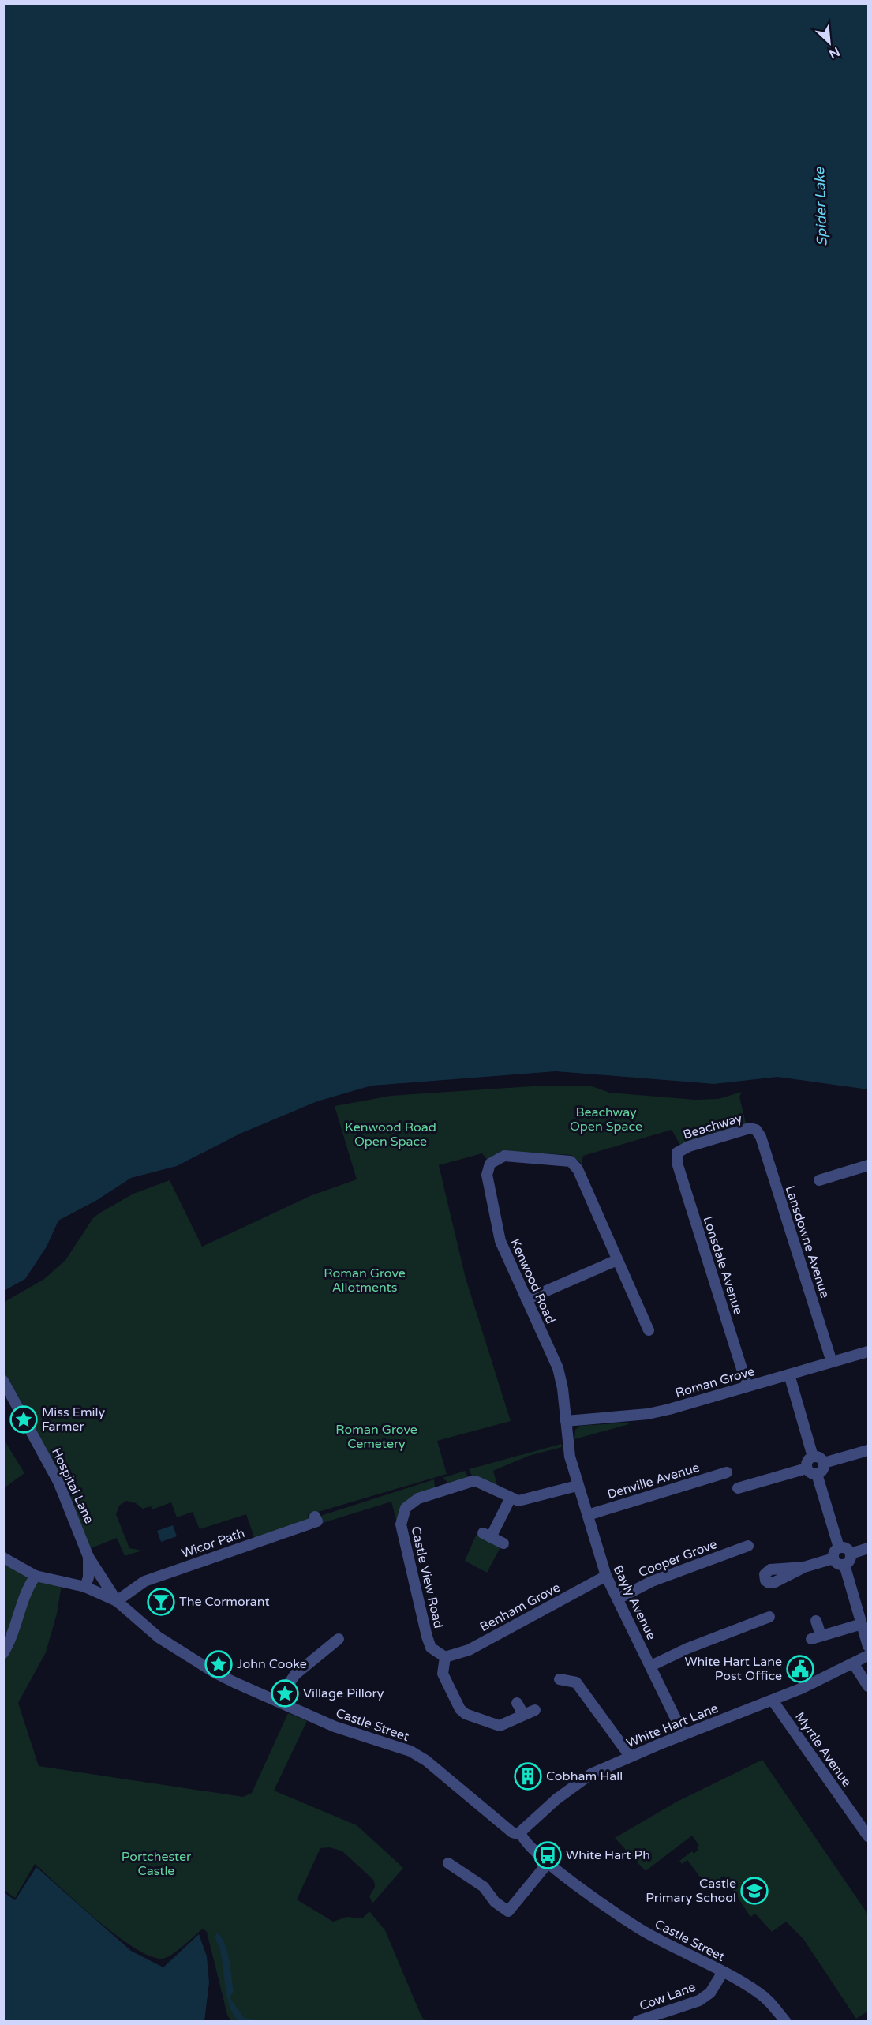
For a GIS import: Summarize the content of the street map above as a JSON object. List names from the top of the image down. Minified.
{"streets":{"street":["Beachway","Lansdowne Avenue","Lonsdale Avenue","Kenwood Road","Roman Grove","Denville Avenue","Hospital Lane","Wicor Path","Cooper Grove","Castle View Road","Bayly Avenue","Benham Grove","Castle Street","White Hart Lane","Myrtle Avenue","Cow Lane"]},"crossings":[["Beachway","Lansdowne Avenue"],["Beachway","Lonsdale Avenue"],["Lansdowne Avenue","Roman Grove"],["Lonsdale Avenue","Roman Grove"],["Kenwood Road","Roman Grove"],["Kenwood Road","Bayly Avenue"],["Roman Grove","Bayly Avenue"],["Denville Avenue","Bayly Avenue"],["Hospital Lane","Wicor Path"],["Hospital Lane","Castle Street"],["Wicor Path","Castle Street"],["Cooper Grove","Bayly Avenue"],["Castle View Road","Bayly Avenue"],["Castle View Road","Benham Grove"],["Bayly Avenue","Benham Grove"],["Bayly Avenue","White Hart Lane"],["Castle Street","White Hart Lane"],["Castle Street","Cow Lane"],["White Hart Lane","Myrtle Avenue"]],"water":["Spider Lake"],"parks":["Beachway Open Space","Kenwood Road Open Space","Roman Grove Allotments","Roman Grove Cemetery","Portchester Castle"],"places":{"place":["Miss Emily Farmer","John Cooke","Village Pillory"],"bar":["The Cormorant"],"public building":["White Hart Lane Post Office"],"building":["Cobham Hall"],"bus stop":["White Hart Ph"],"school or university":["Castle Primary School"]},"north":"bottom right"}
